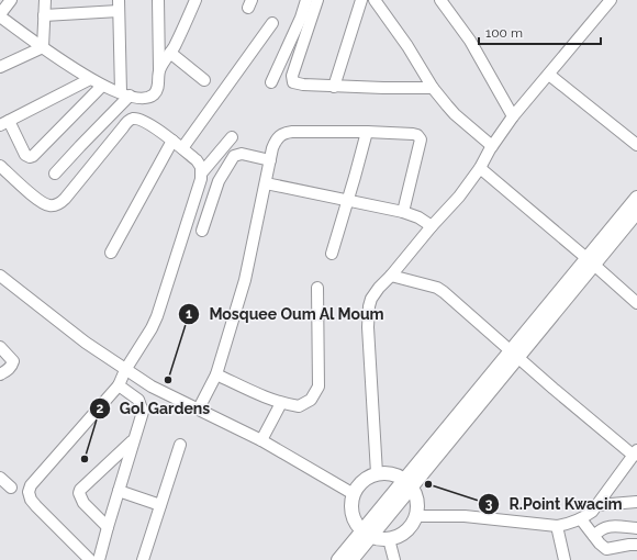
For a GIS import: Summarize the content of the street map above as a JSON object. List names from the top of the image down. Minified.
{"places":["Mosquee Oum Al Moum","Gol Gardens","R.Point Kwacim"],"scale_bar":"100 m"}
